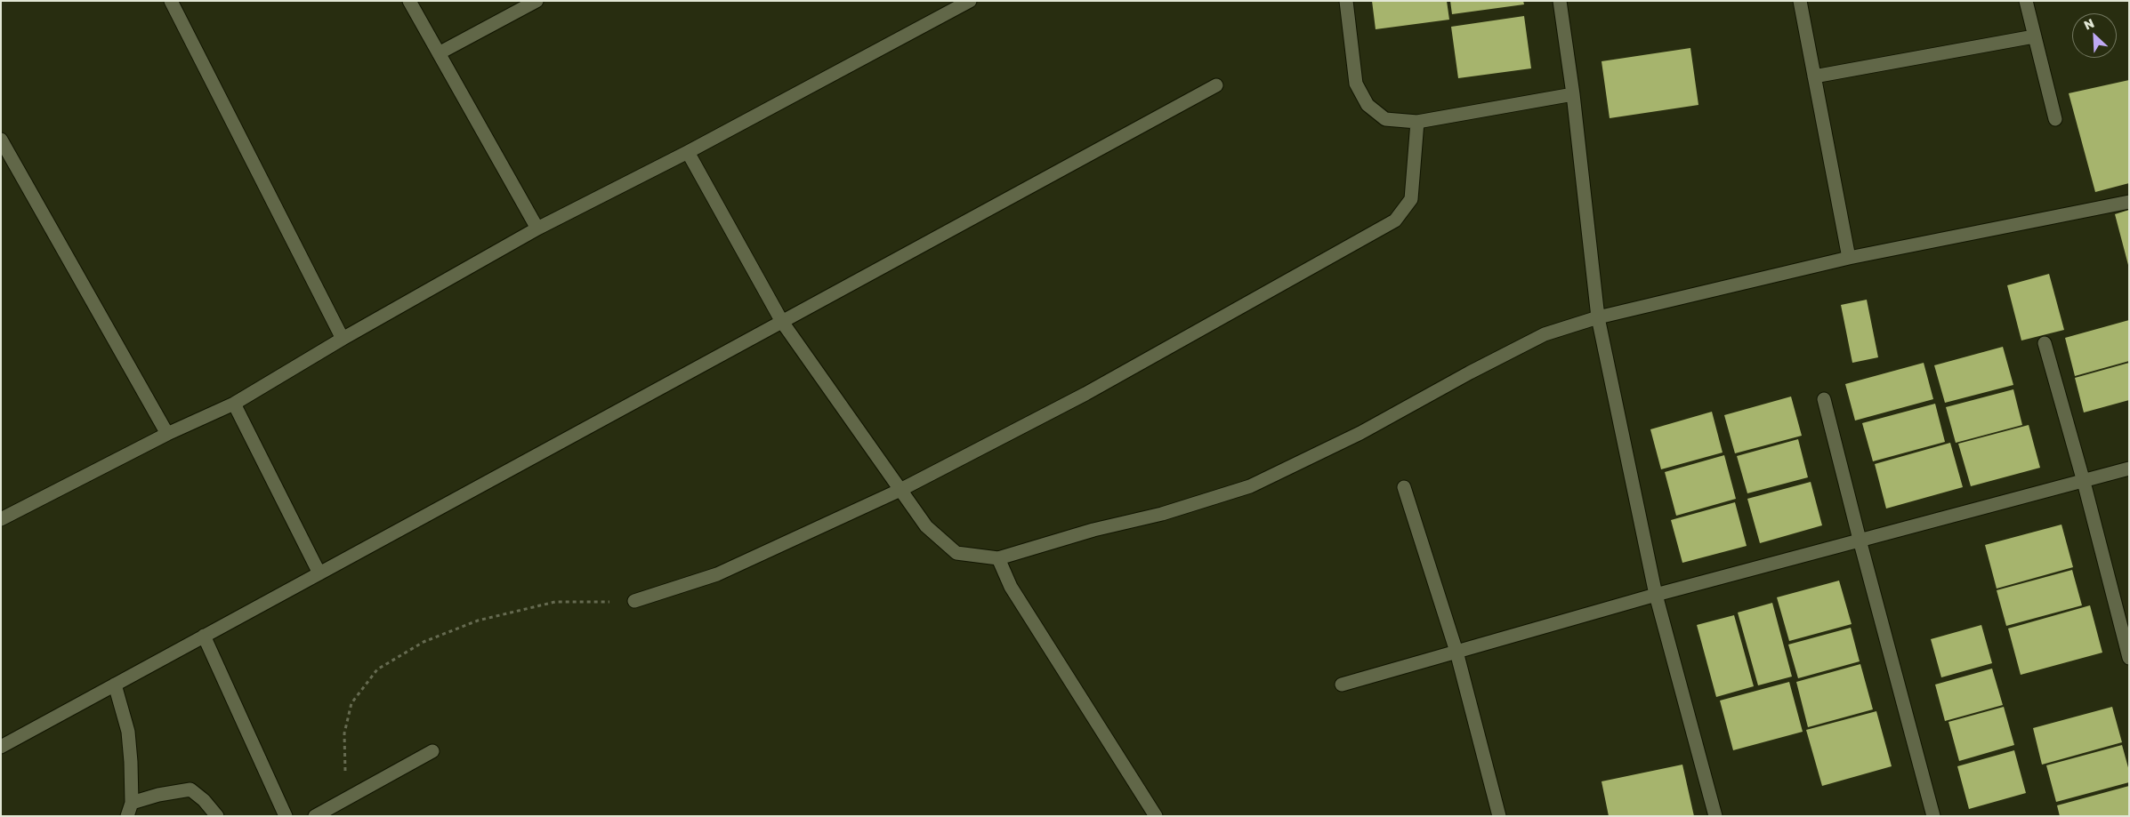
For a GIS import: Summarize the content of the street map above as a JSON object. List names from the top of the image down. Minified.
{"north":"top left"}
